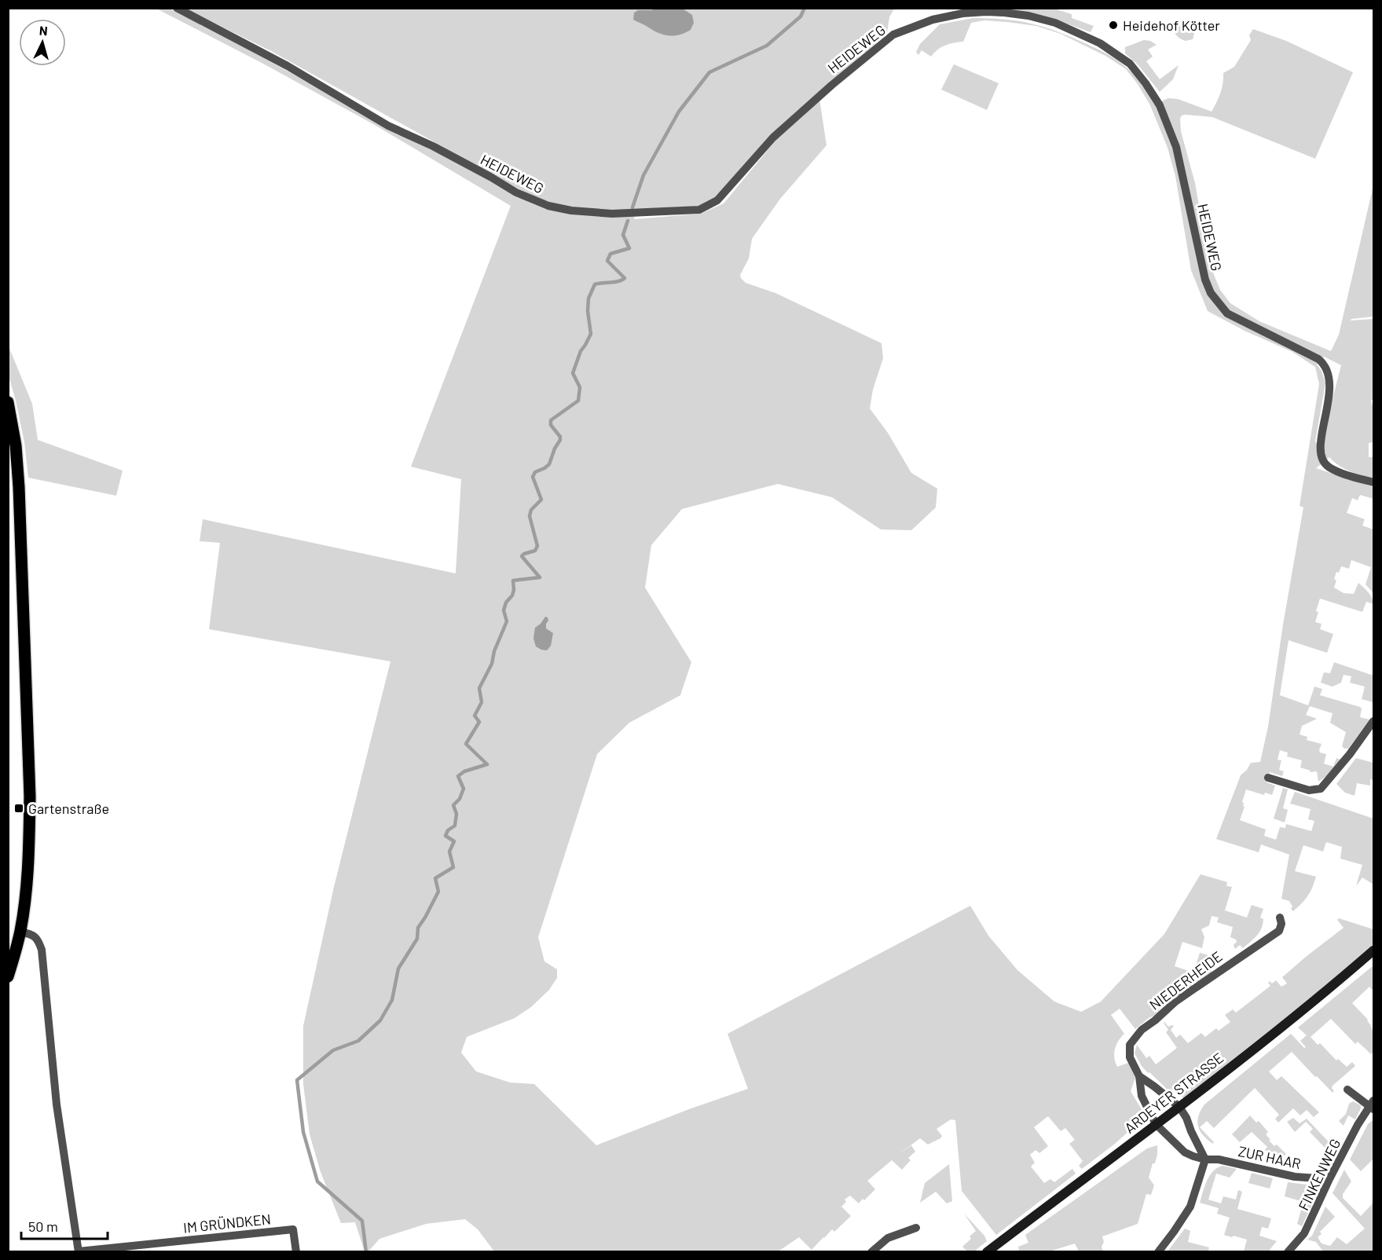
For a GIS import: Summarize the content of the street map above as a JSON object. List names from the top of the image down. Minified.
{"streets":{"main road":["ARDEYER STRASSE"],"street":["HEIDEWEG","NIEDERHEIDE","ZUR HAAR","FINKENWEG","IM GRÜNDKEN"]},"crossings":[["NIEDERHEIDE","ARDEYER STRASSE"],["NIEDERHEIDE","ZUR HAAR"],["ARDEYER STRASSE","ZUR HAAR"],["ZUR HAAR","FINKENWEG"]],"places":{"other":["Heidehof Kötter"],"transit":["Gartenstraße"]},"scale_bar":"50 m","north":"top"}
